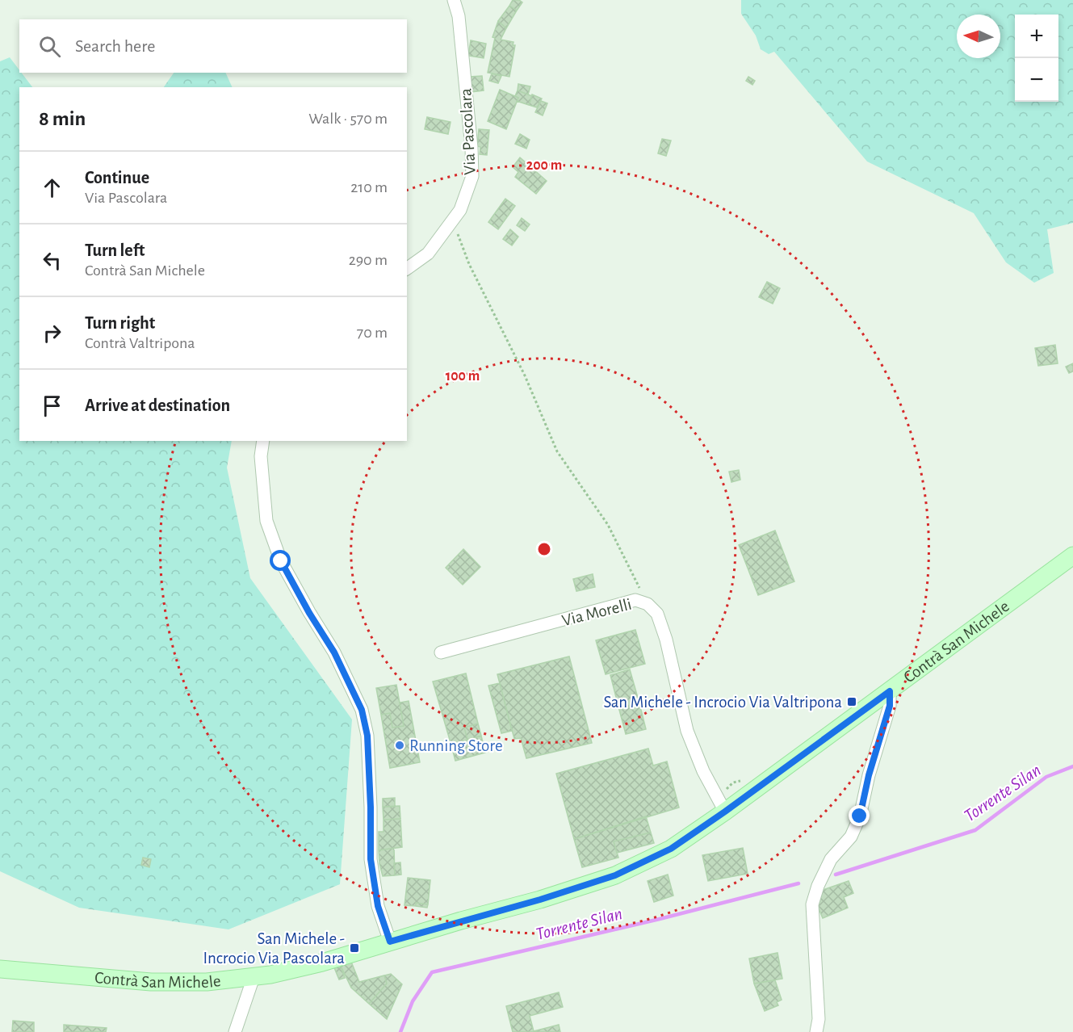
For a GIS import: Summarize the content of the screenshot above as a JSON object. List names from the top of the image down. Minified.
{"streets":{"main road":["Contrà San Michele"],"street":["Via Pascolara","Via Morelli"]},"crossings":[["Via Morelli","Contrà San Michele"]],"water":["Torrente Silan"],"places":{"transit":["San Michele - Incrocio Via Valtripona","San Michele - Incrocio Via Pascolara"],"other":["Running Store"]},"north":"left","page":{"map_buttons":["+","−"],"search":"Search here","heading":["8 min","Walk · 570 m"],"list":[["Continue","Via Pascolara","210 m"],["Turn left","Contrà San Michele","290 m"],["Turn right","Contrà Valtripona","70 m"],"Arrive at destination"]},"rings":["200 m","100 m"]}
